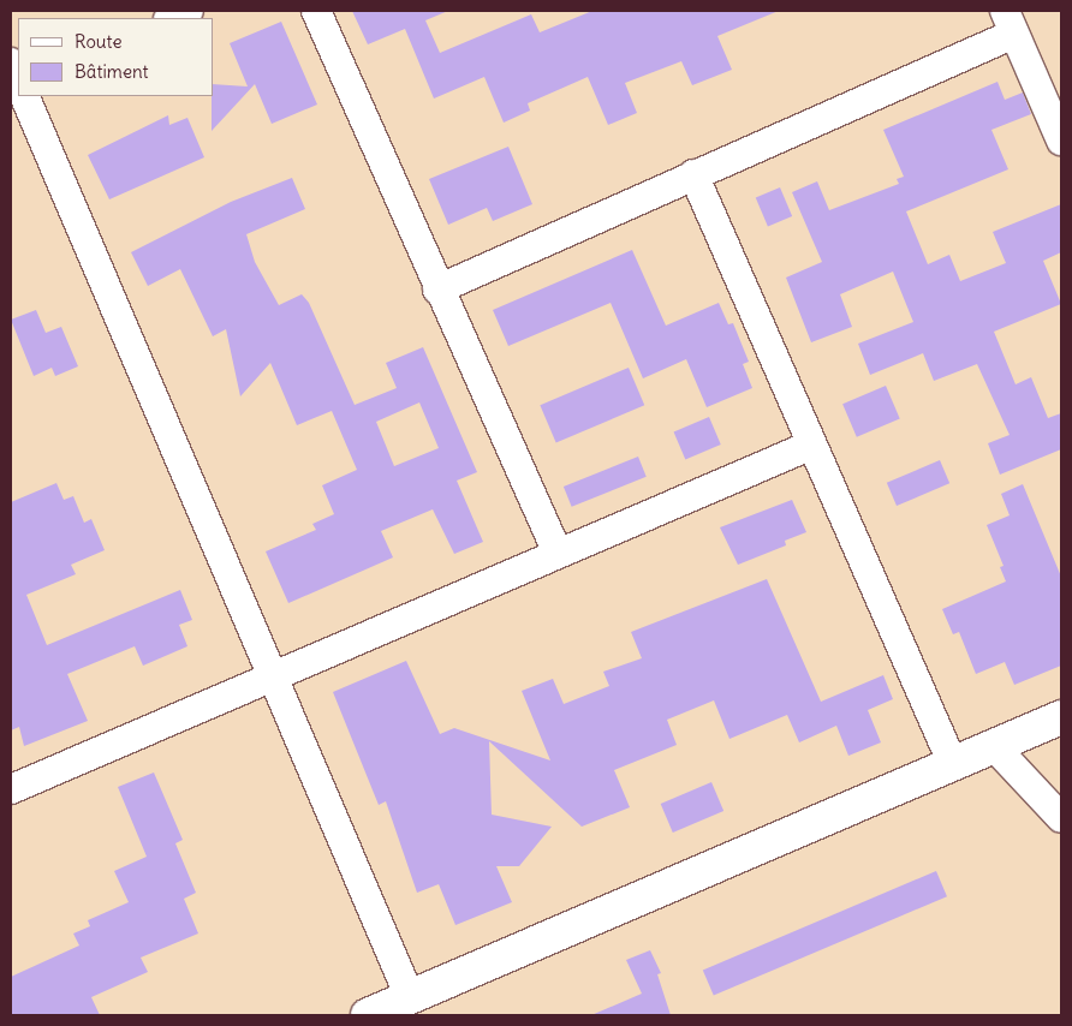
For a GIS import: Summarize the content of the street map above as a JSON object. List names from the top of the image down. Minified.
{"legend":["Route","Bâtiment"]}
